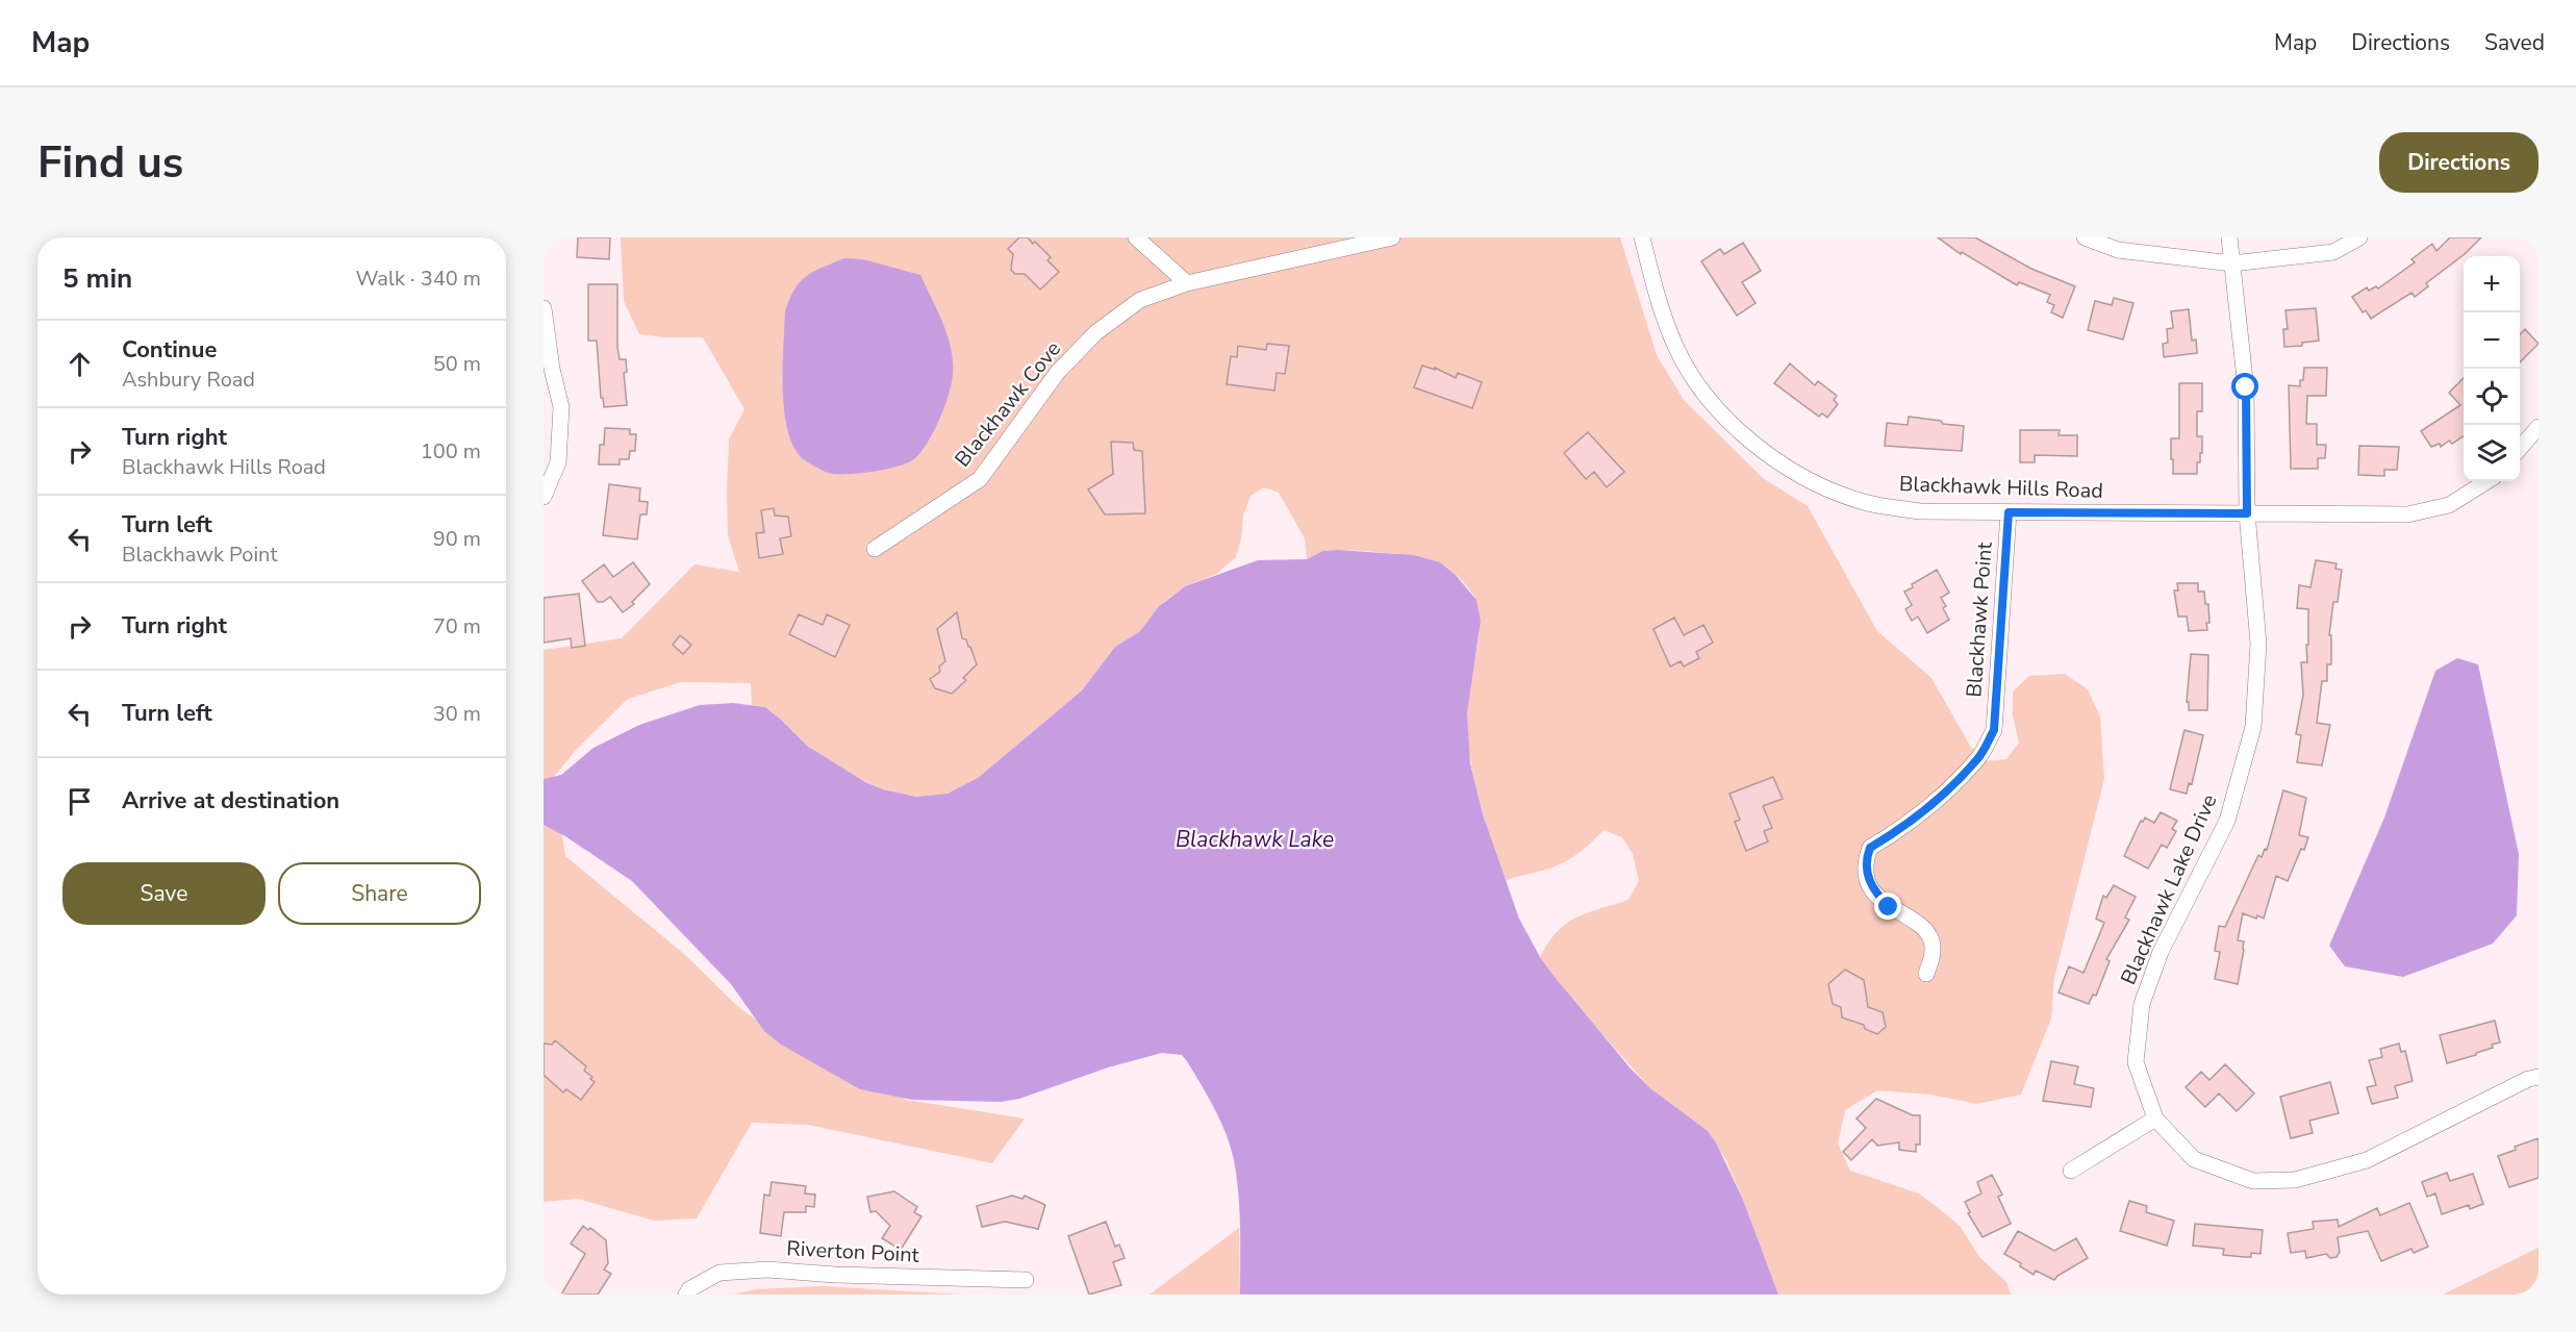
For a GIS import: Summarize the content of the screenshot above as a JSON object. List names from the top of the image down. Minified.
{"streets":{"street":["Blackhawk Cove","Blackhawk Hills Road","Blackhawk Point","Blackhawk Lake Drive","Riverton Point"]},"crossings":[["Blackhawk Hills Road","Blackhawk Point"],["Blackhawk Hills Road","Blackhawk Lake Drive"]],"water":["Blackhawk Lake"],"page":{"header":"Map","nav":["Map","Directions","Saved"],"buttons":["Directions",["Save","Share"]],"title":"Find us","heading":["5 min","Walk · 340 m"],"map_buttons":["+","−"],"list":[["Continue","Ashbury Road","50 m"],["Turn right","Blackhawk Hills Road","100 m"],["Turn left","Blackhawk Point","90 m"],["Turn right","70 m"],["Turn left","30 m"],"Arrive at destination"]}}
